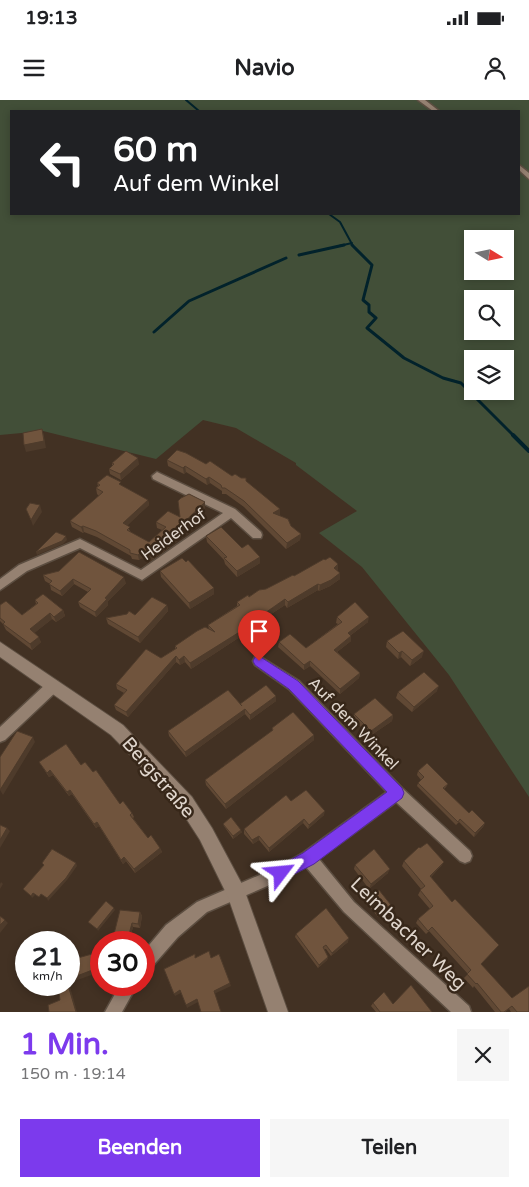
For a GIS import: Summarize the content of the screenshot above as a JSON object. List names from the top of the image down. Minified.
{"streets":{"street":["Heiderhof","Auf dem Winkel","Bergstraße","Leimbacher Weg"]},"crossings":[["Auf dem Winkel","Bergstraße"],["Auf dem Winkel","Leimbacher Weg"]],"north":"right","page":{"status":"19:13","header":"Navio","turn":["60 m","Auf dem Winkel"],"speed":"21 km/h","limit":"30","heading":["1 Min.","150 m · 19:14"],"buttons":["Beenden","Teilen"]}}
